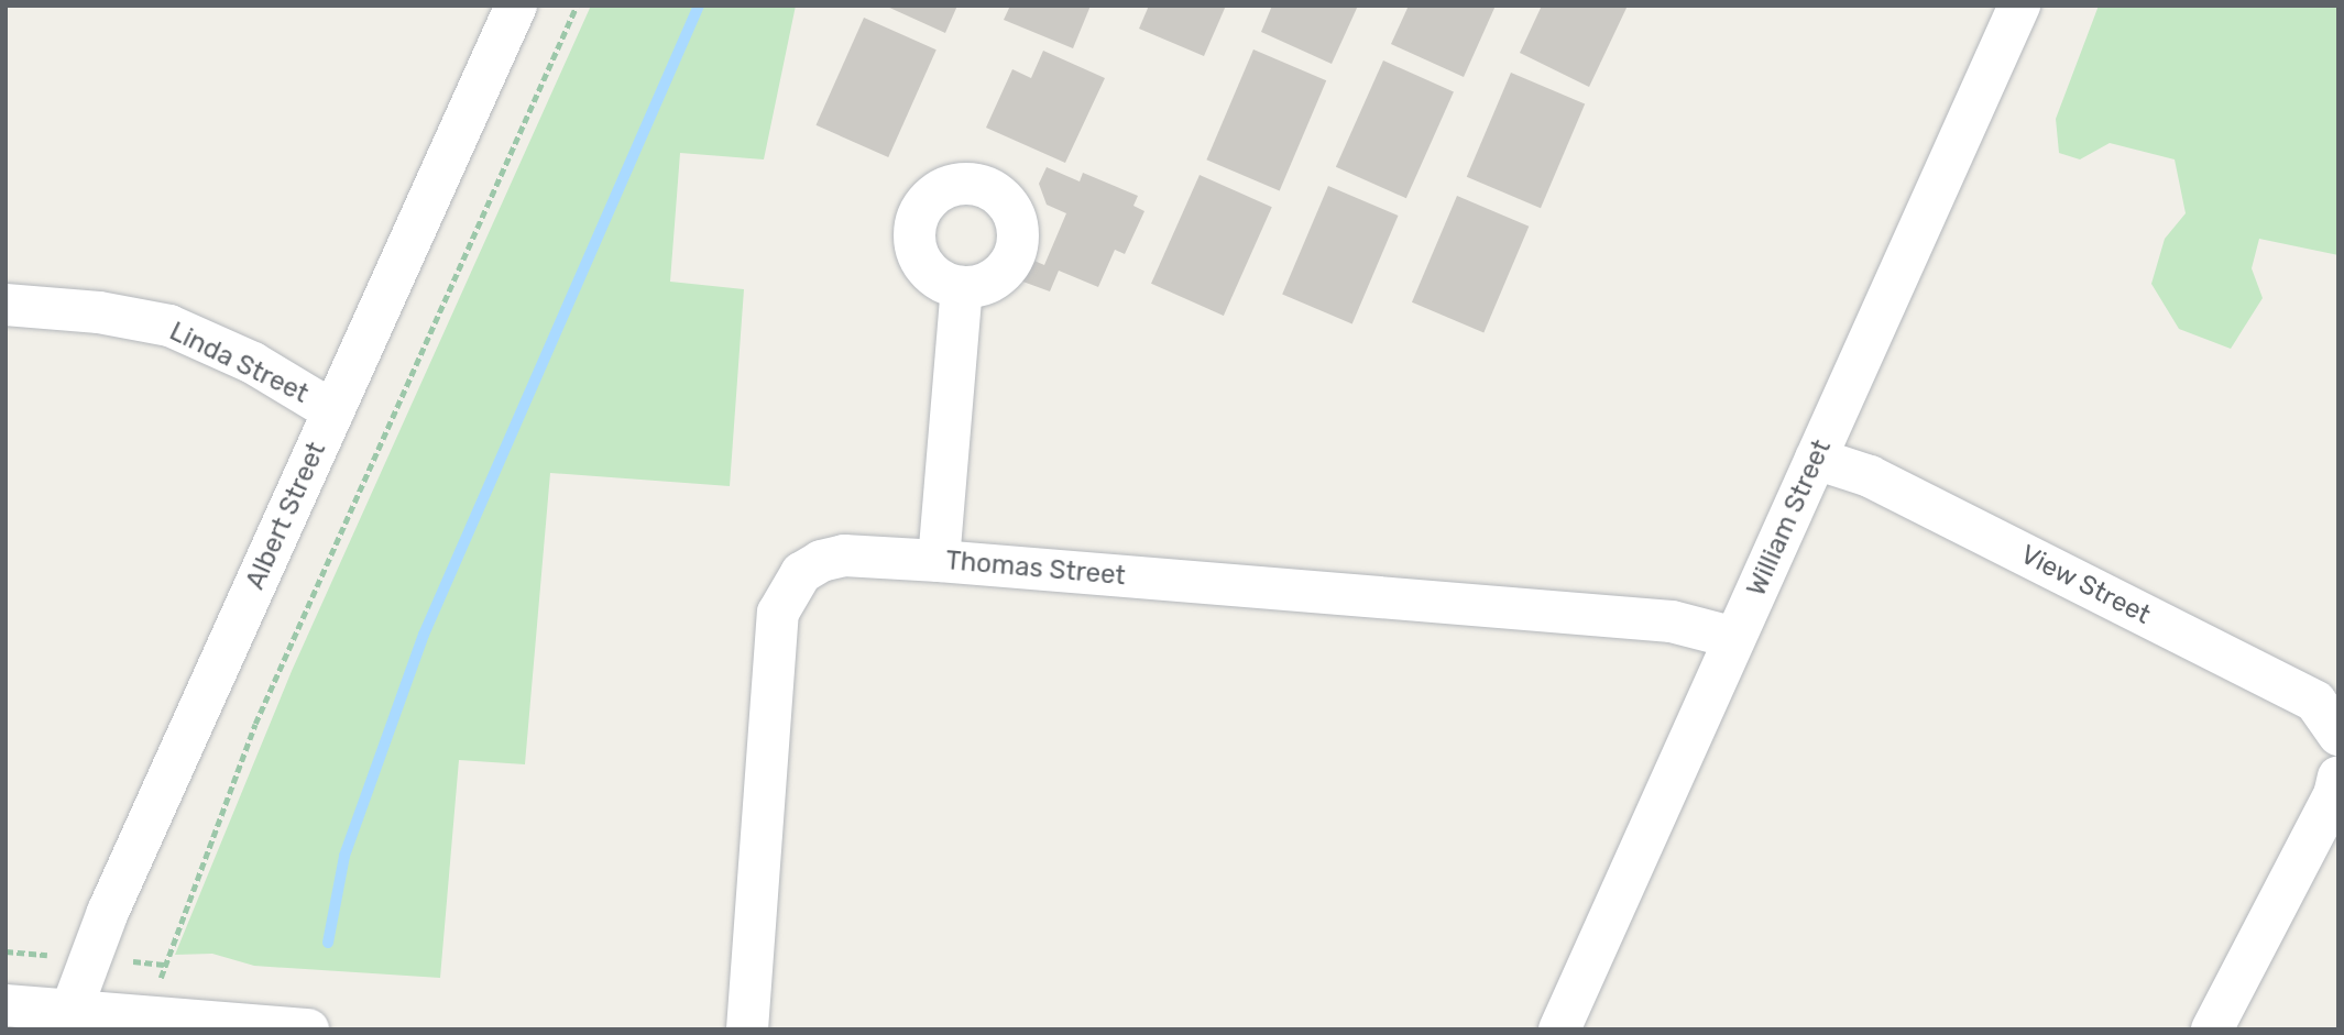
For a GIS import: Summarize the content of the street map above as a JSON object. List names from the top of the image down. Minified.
{"streets":{"street":["Linda Street","Albert Street","William Street","Thomas Street","View Street"]},"crossings":[["Linda Street","Albert Street"],["William Street","Thomas Street"],["William Street","View Street"]]}
